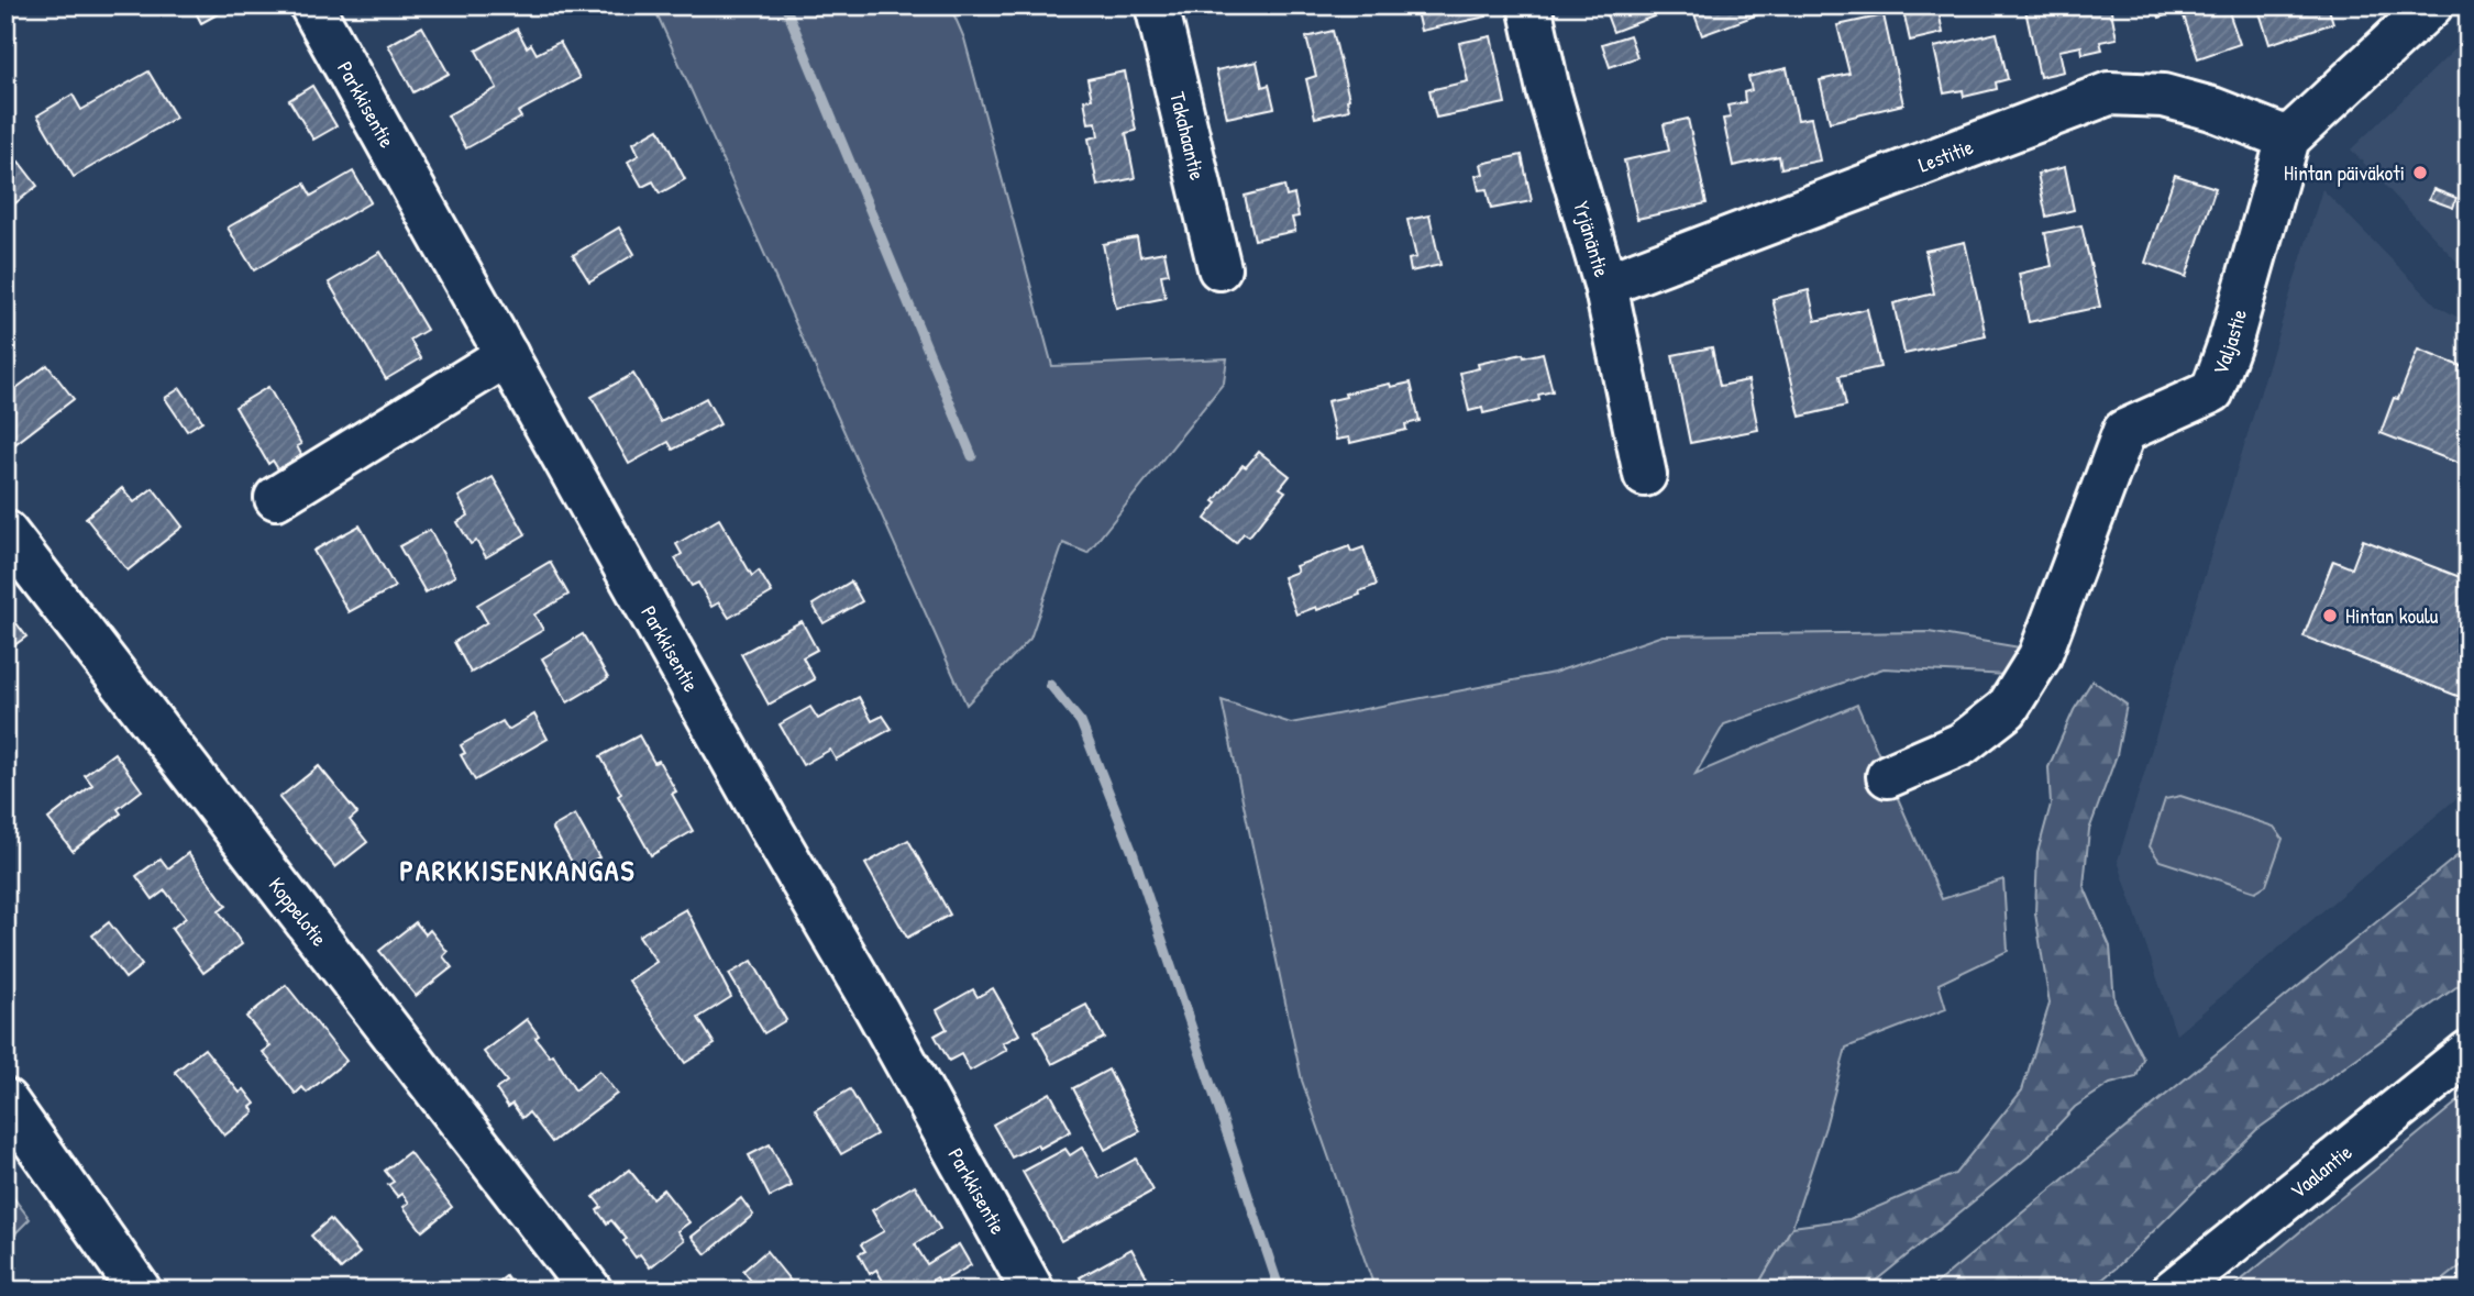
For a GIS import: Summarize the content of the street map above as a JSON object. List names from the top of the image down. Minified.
{"streets":{"street":["Parkkisentie","Takahaantie","Lestitie","Yrjänäntie","Valjastie","Koppelotie","Vaalantie"]},"crossings":[["Lestitie","Yrjänäntie"],["Lestitie","Valjastie"]],"districts":["PARKKISENKANGAS"],"places":["Hintan päiväkoti","Hintan koulu"]}
